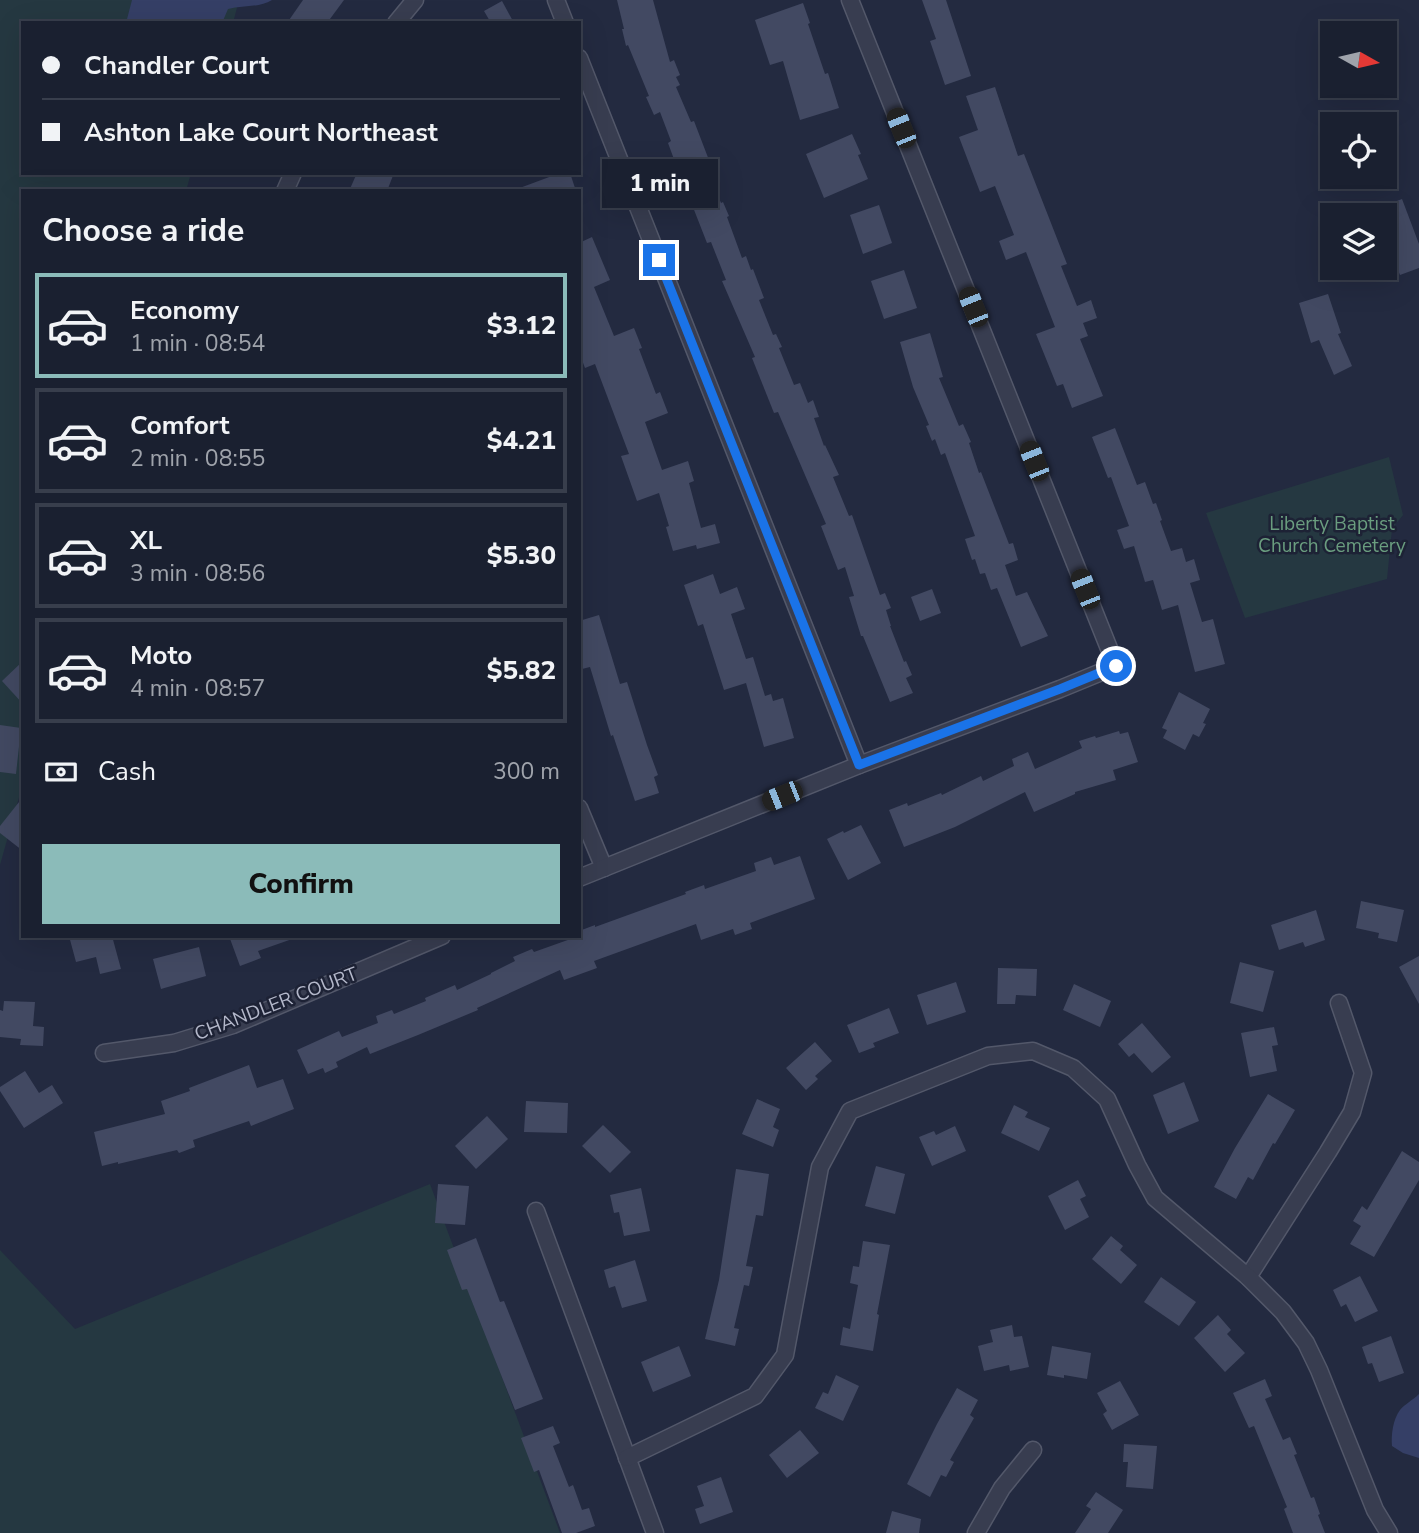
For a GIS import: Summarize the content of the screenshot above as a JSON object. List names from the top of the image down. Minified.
{"streets":{"street":["CHANDLER COURT"]},"parks":["Liberty Baptist Church Cemetery"],"north":"right","page":{"banner":["Chandler Court","Ashton Lake Court Northeast"],"bubble":"1 min","heading":"Choose a ride","list":[{"name":"Economy","note":"1 min · 08:54","value":"$3.12"},{"name":"Comfort","note":"2 min · 08:55","value":"$4.21"},{"name":"XL","note":"3 min · 08:56","value":"$5.30"},{"name":"Moto","note":"4 min · 08:57","value":"$5.82"}],"pay":["Cash","300 m"],"buttons":"Confirm"}}
